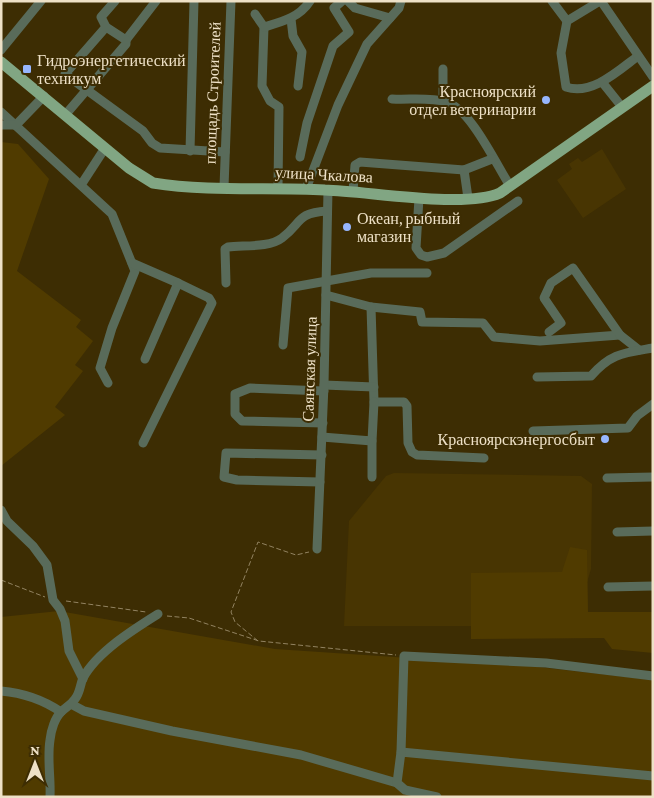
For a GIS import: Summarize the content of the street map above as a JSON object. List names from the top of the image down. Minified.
{"streets":{"main road":["улица Чкалова"],"street":["площадь Строителей","Саянская улица"]},"crossings":[["площадь Строителей","улица Чкалова"],["улица Чкалова","Саянская улица"]],"places":{"transit":["Гидроэнергетический техникум"],"other":["Красноярский отдел ветеринарии","Океан, рыбный магазин","Красноярскэнергосбыт"]},"north":"top"}
